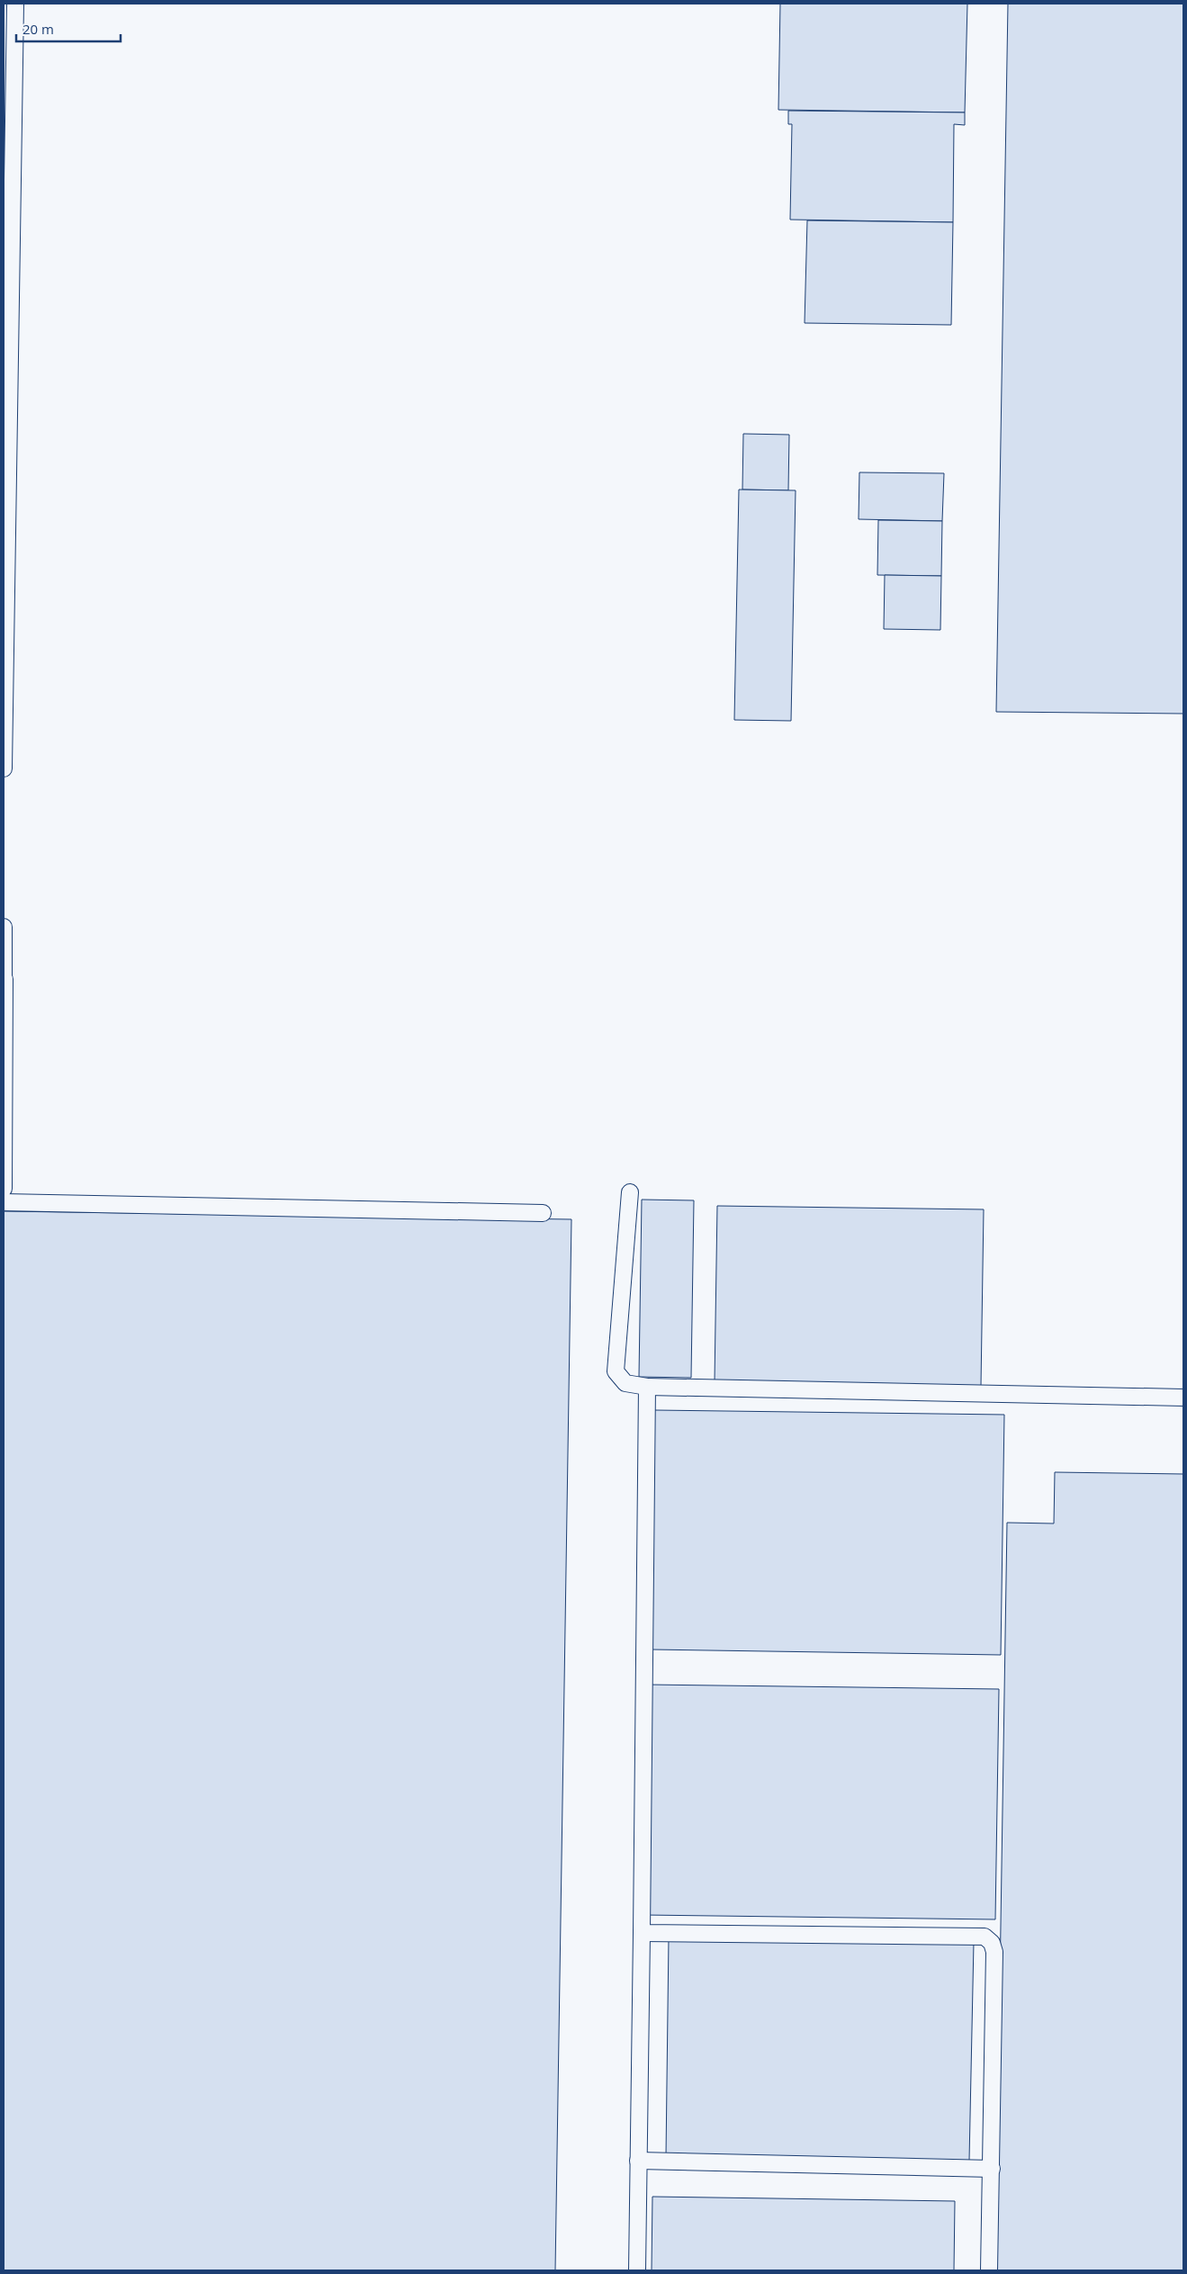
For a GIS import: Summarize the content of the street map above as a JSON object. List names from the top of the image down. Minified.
{"scale_bar":"20 m"}
